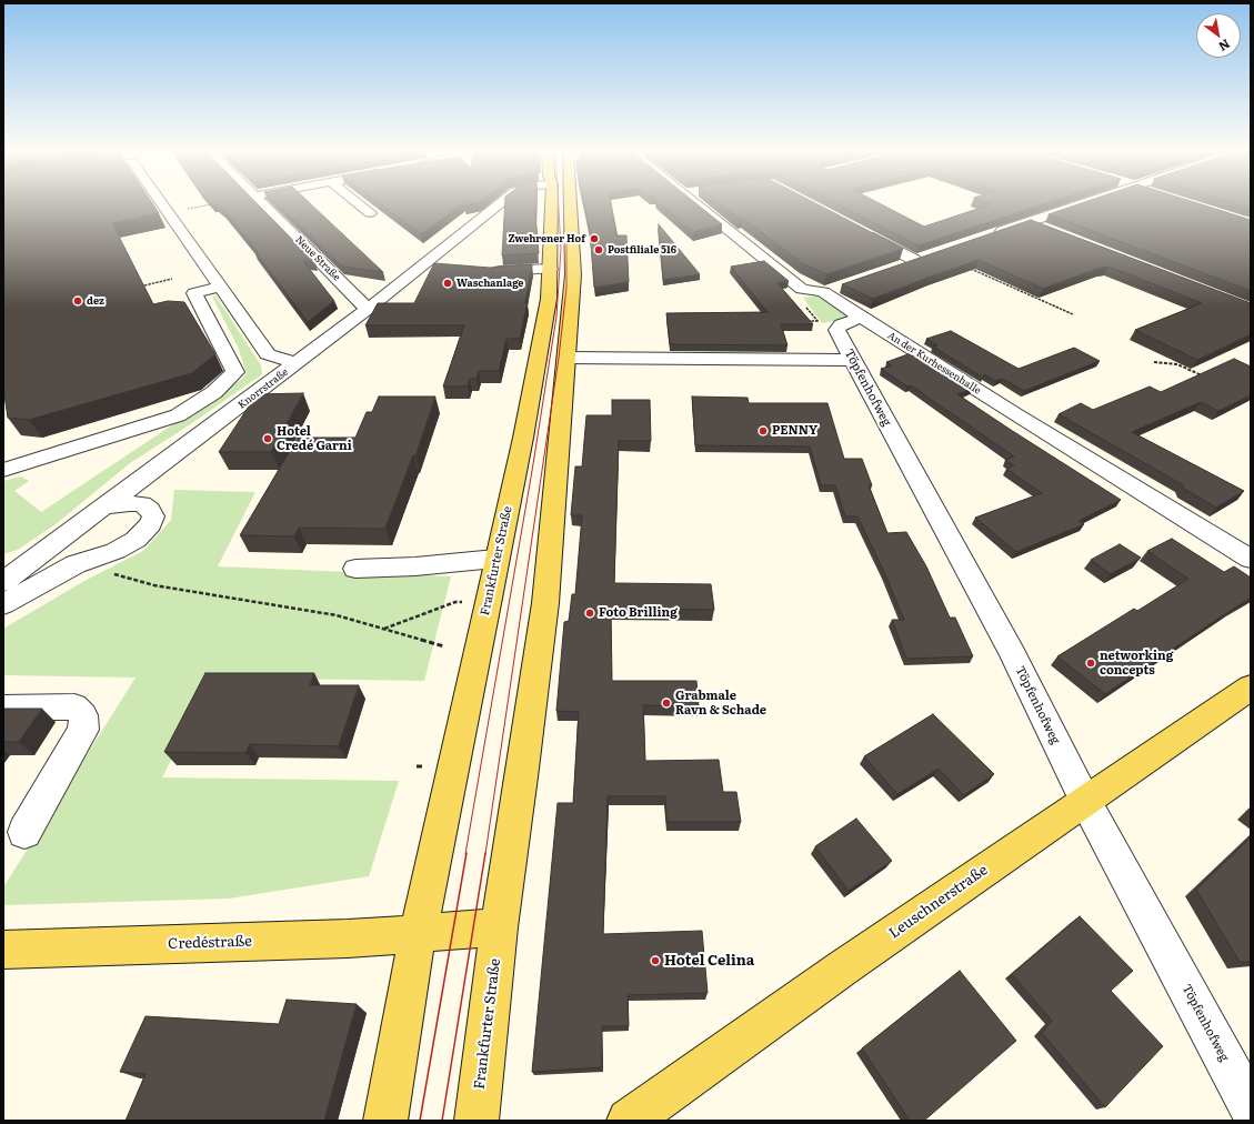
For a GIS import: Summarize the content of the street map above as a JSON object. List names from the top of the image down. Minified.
{"streets":{"main road":["Frankfurter Straße","Leuschnerstraße","Credéstraße"],"street":["Neue Straße","An der Kurhessenhalle","Töpfenhofweg","Knorrstraße"]},"crossings":[["Neue Straße","Knorrstraße"],["An der Kurhessenhalle","Töpfenhofweg"],["Töpfenhofweg","Leuschnerstraße"],["Frankfurter Straße","Credéstraße"]],"places":["Zwehrener Hof","Postfiliale 516","Waschanlage","dez","PENNY","Hotel Credé Garni","Foto Brilling","networking concepts","Grabmale Ravn & Schade","Hotel Celina"],"north":"bottom right"}
